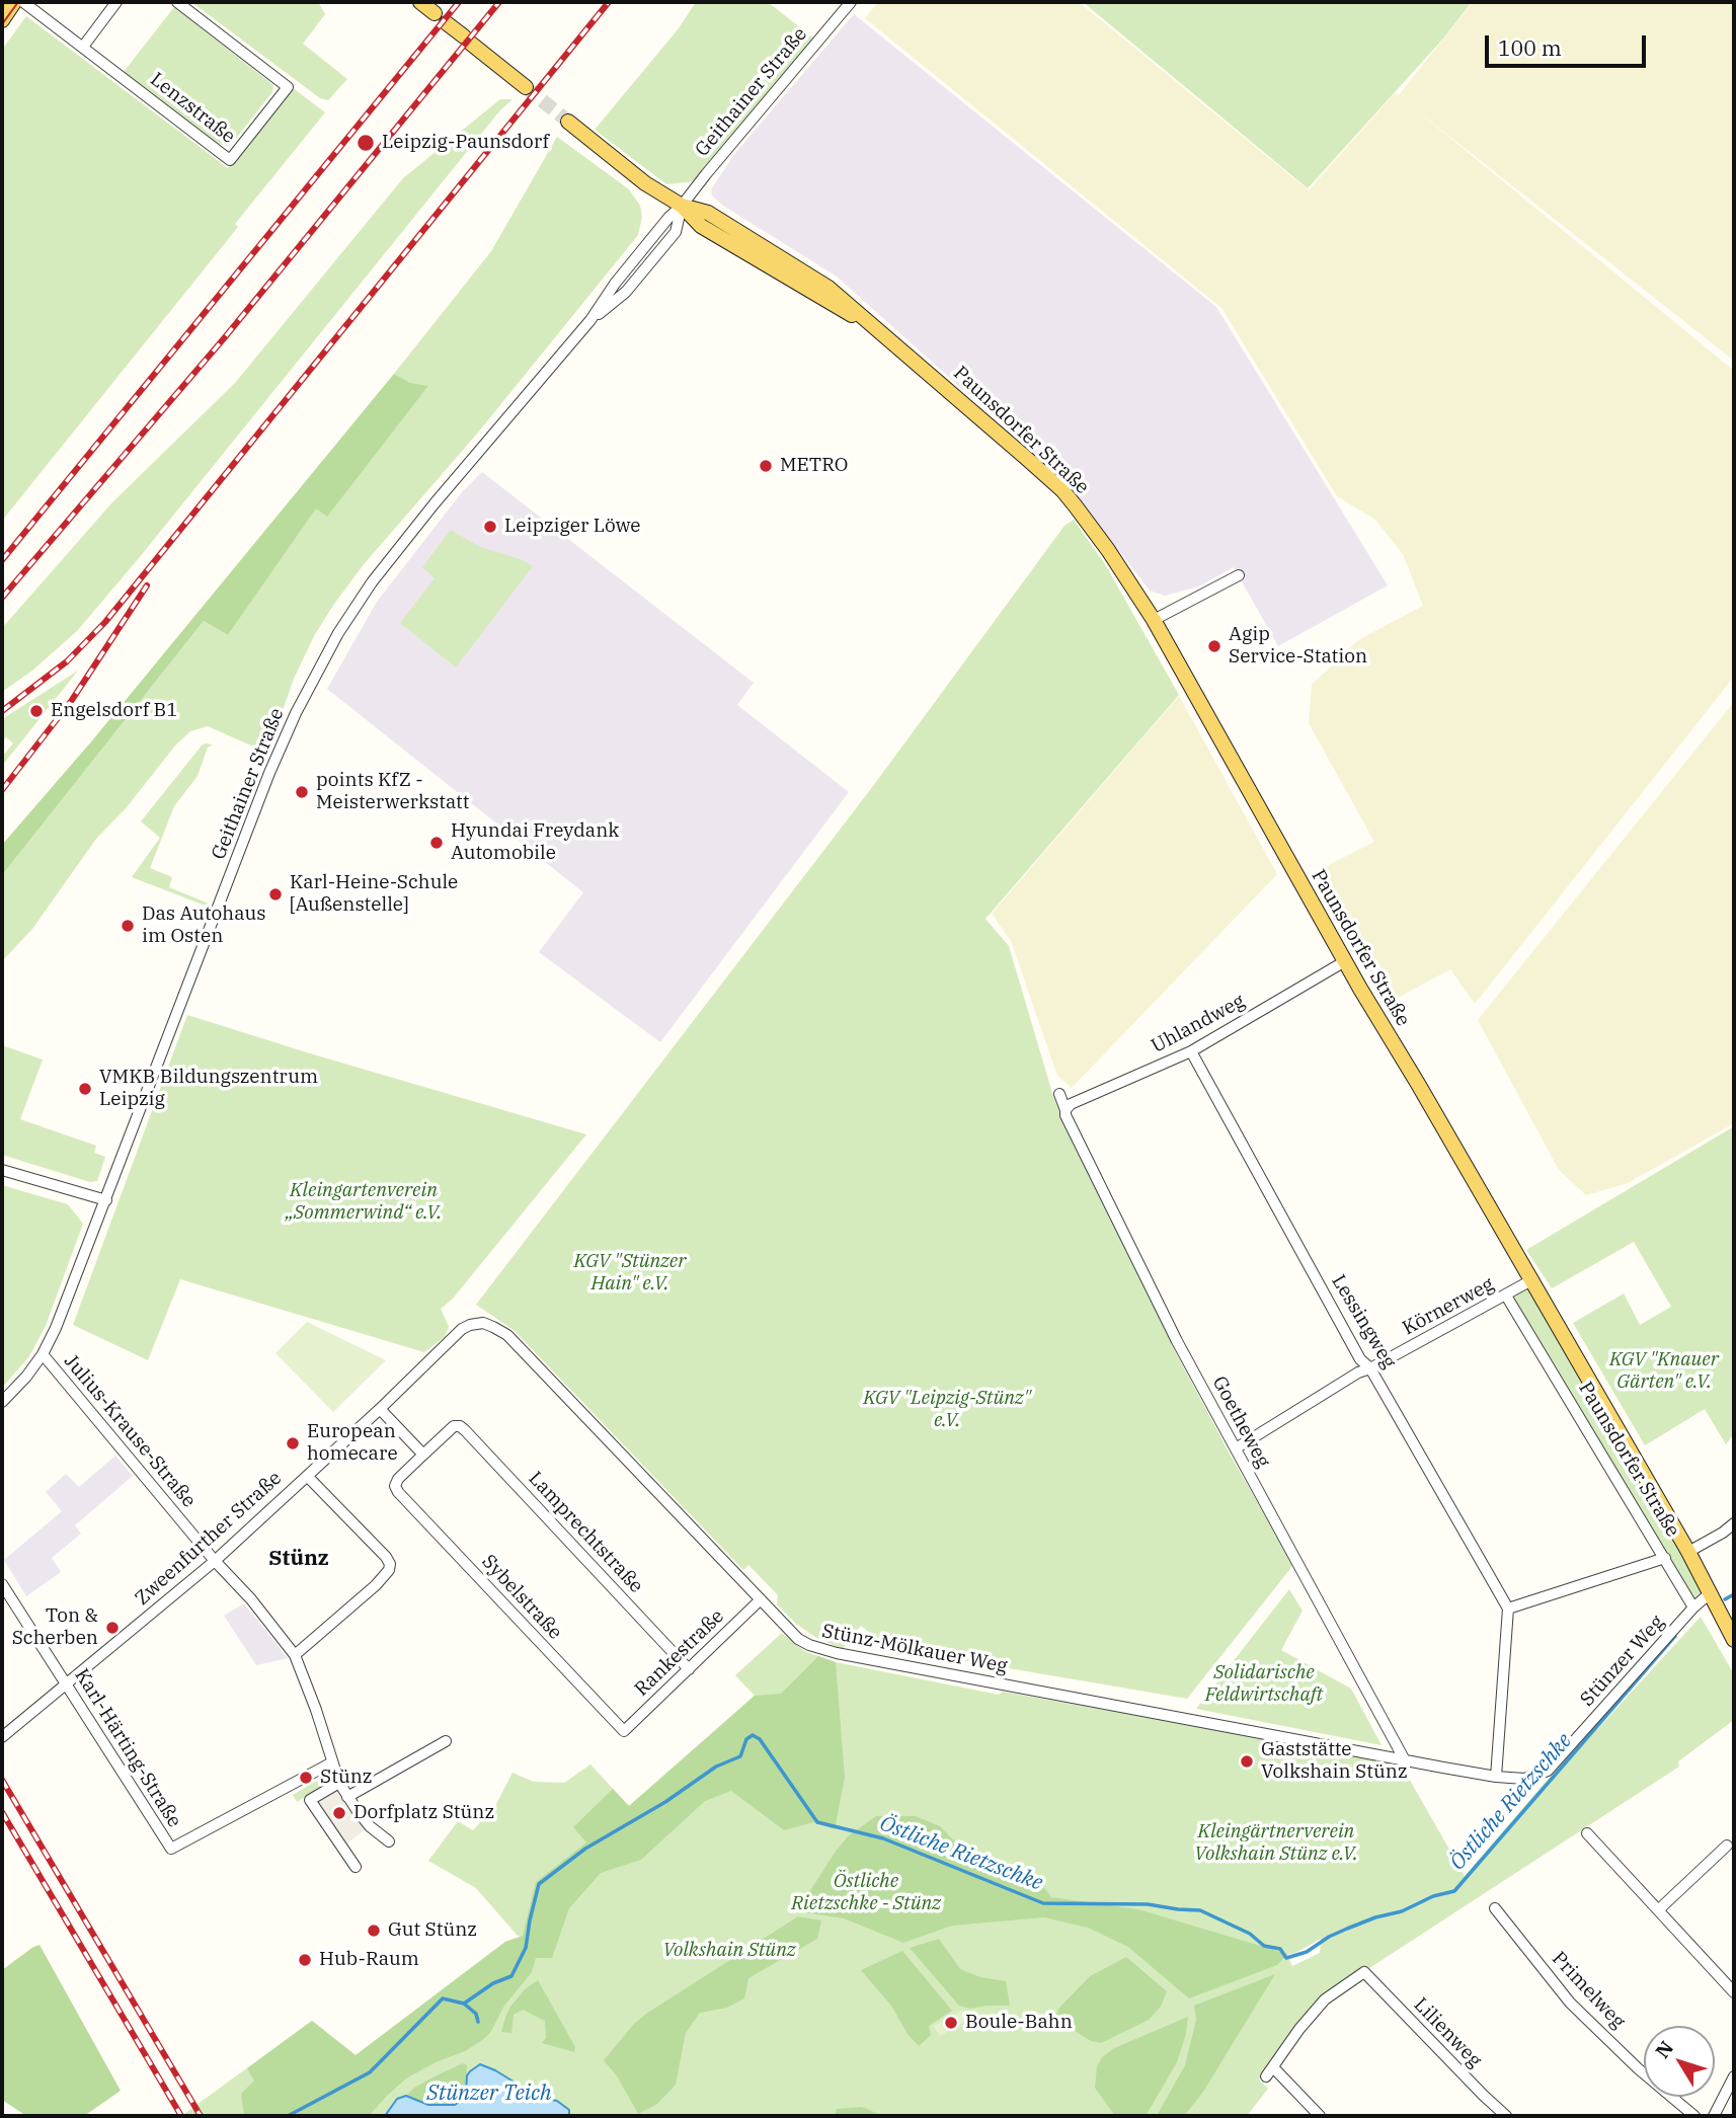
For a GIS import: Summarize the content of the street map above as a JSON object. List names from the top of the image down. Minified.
{"streets":{"main road":["Paunsdorfer Straße"],"street":["Geithainer Straße","Lenzstraße","Uhlandweg","Körnerweg","Lessingweg","Goetheweg","Julius-Krause-Straße","Lamprechtstraße","Zweenfurther Straße","Sybelstraße","Stünz-Mölkauer Weg","Rankestraße","Stünzer Weg","Karl-Härting-Straße","Primelweg","Lilienweg"]},"crossings":[["Geithainer Straße","Paunsdorfer Straße"],["Geithainer Straße","Julius-Krause-Straße"],["Paunsdorfer Straße","Uhlandweg"],["Paunsdorfer Straße","Körnerweg"],["Paunsdorfer Straße","Stünzer Weg"],["Uhlandweg","Lessingweg"],["Uhlandweg","Goetheweg"],["Körnerweg","Lessingweg"],["Körnerweg","Goetheweg"],["Goetheweg","Stünz-Mölkauer Weg"],["Goetheweg","Stünzer Weg"],["Julius-Krause-Straße","Zweenfurther Straße"],["Julius-Krause-Straße","Karl-Härting-Straße"],["Lamprechtstraße","Sybelstraße"],["Lamprechtstraße","Rankestraße"],["Zweenfurther Straße","Stünz-Mölkauer Weg"],["Zweenfurther Straße","Karl-Härting-Straße"],["Sybelstraße","Rankestraße"],["Stünz-Mölkauer Weg","Rankestraße"],["Stünz-Mölkauer Weg","Stünzer Weg"]],"districts":["Stünz"],"water":["Östliche Rietzschke","Stünzer Teich"],"parks":["Kleingartenverein „Sommerwind“ e.V.","KGV \"Stünzer Hain\" e.V.","KGV \"Knauer Gärten\" e.V.","KGV \"Leipzig-Stünz\" e.V.","Solidarische Feldwirtschaft","Kleingärtnerverein Volkshain Stünz e.V.","Östliche Rietzschke - Stünz","Volkshain Stünz"],"places":["Leipzig-Paunsdorf","METRO","Leipziger Löwe","Agip Service-Station","Engelsdorf B1","points KfZ - Meisterwerkstatt","Hyundai Freydank Automobile","Karl-Heine-Schule [Außenstelle]","Das Autohaus im Osten","VMKB Bildungszentrum Leipzig","European homecare","Ton & Scherben","Gaststätte Volkshain Stünz","Stünz","Dorfplatz Stünz","Gut Stünz","Hub-Raum","Boule-Bahn"],"scale_bar":"100 m","north":"top left"}
